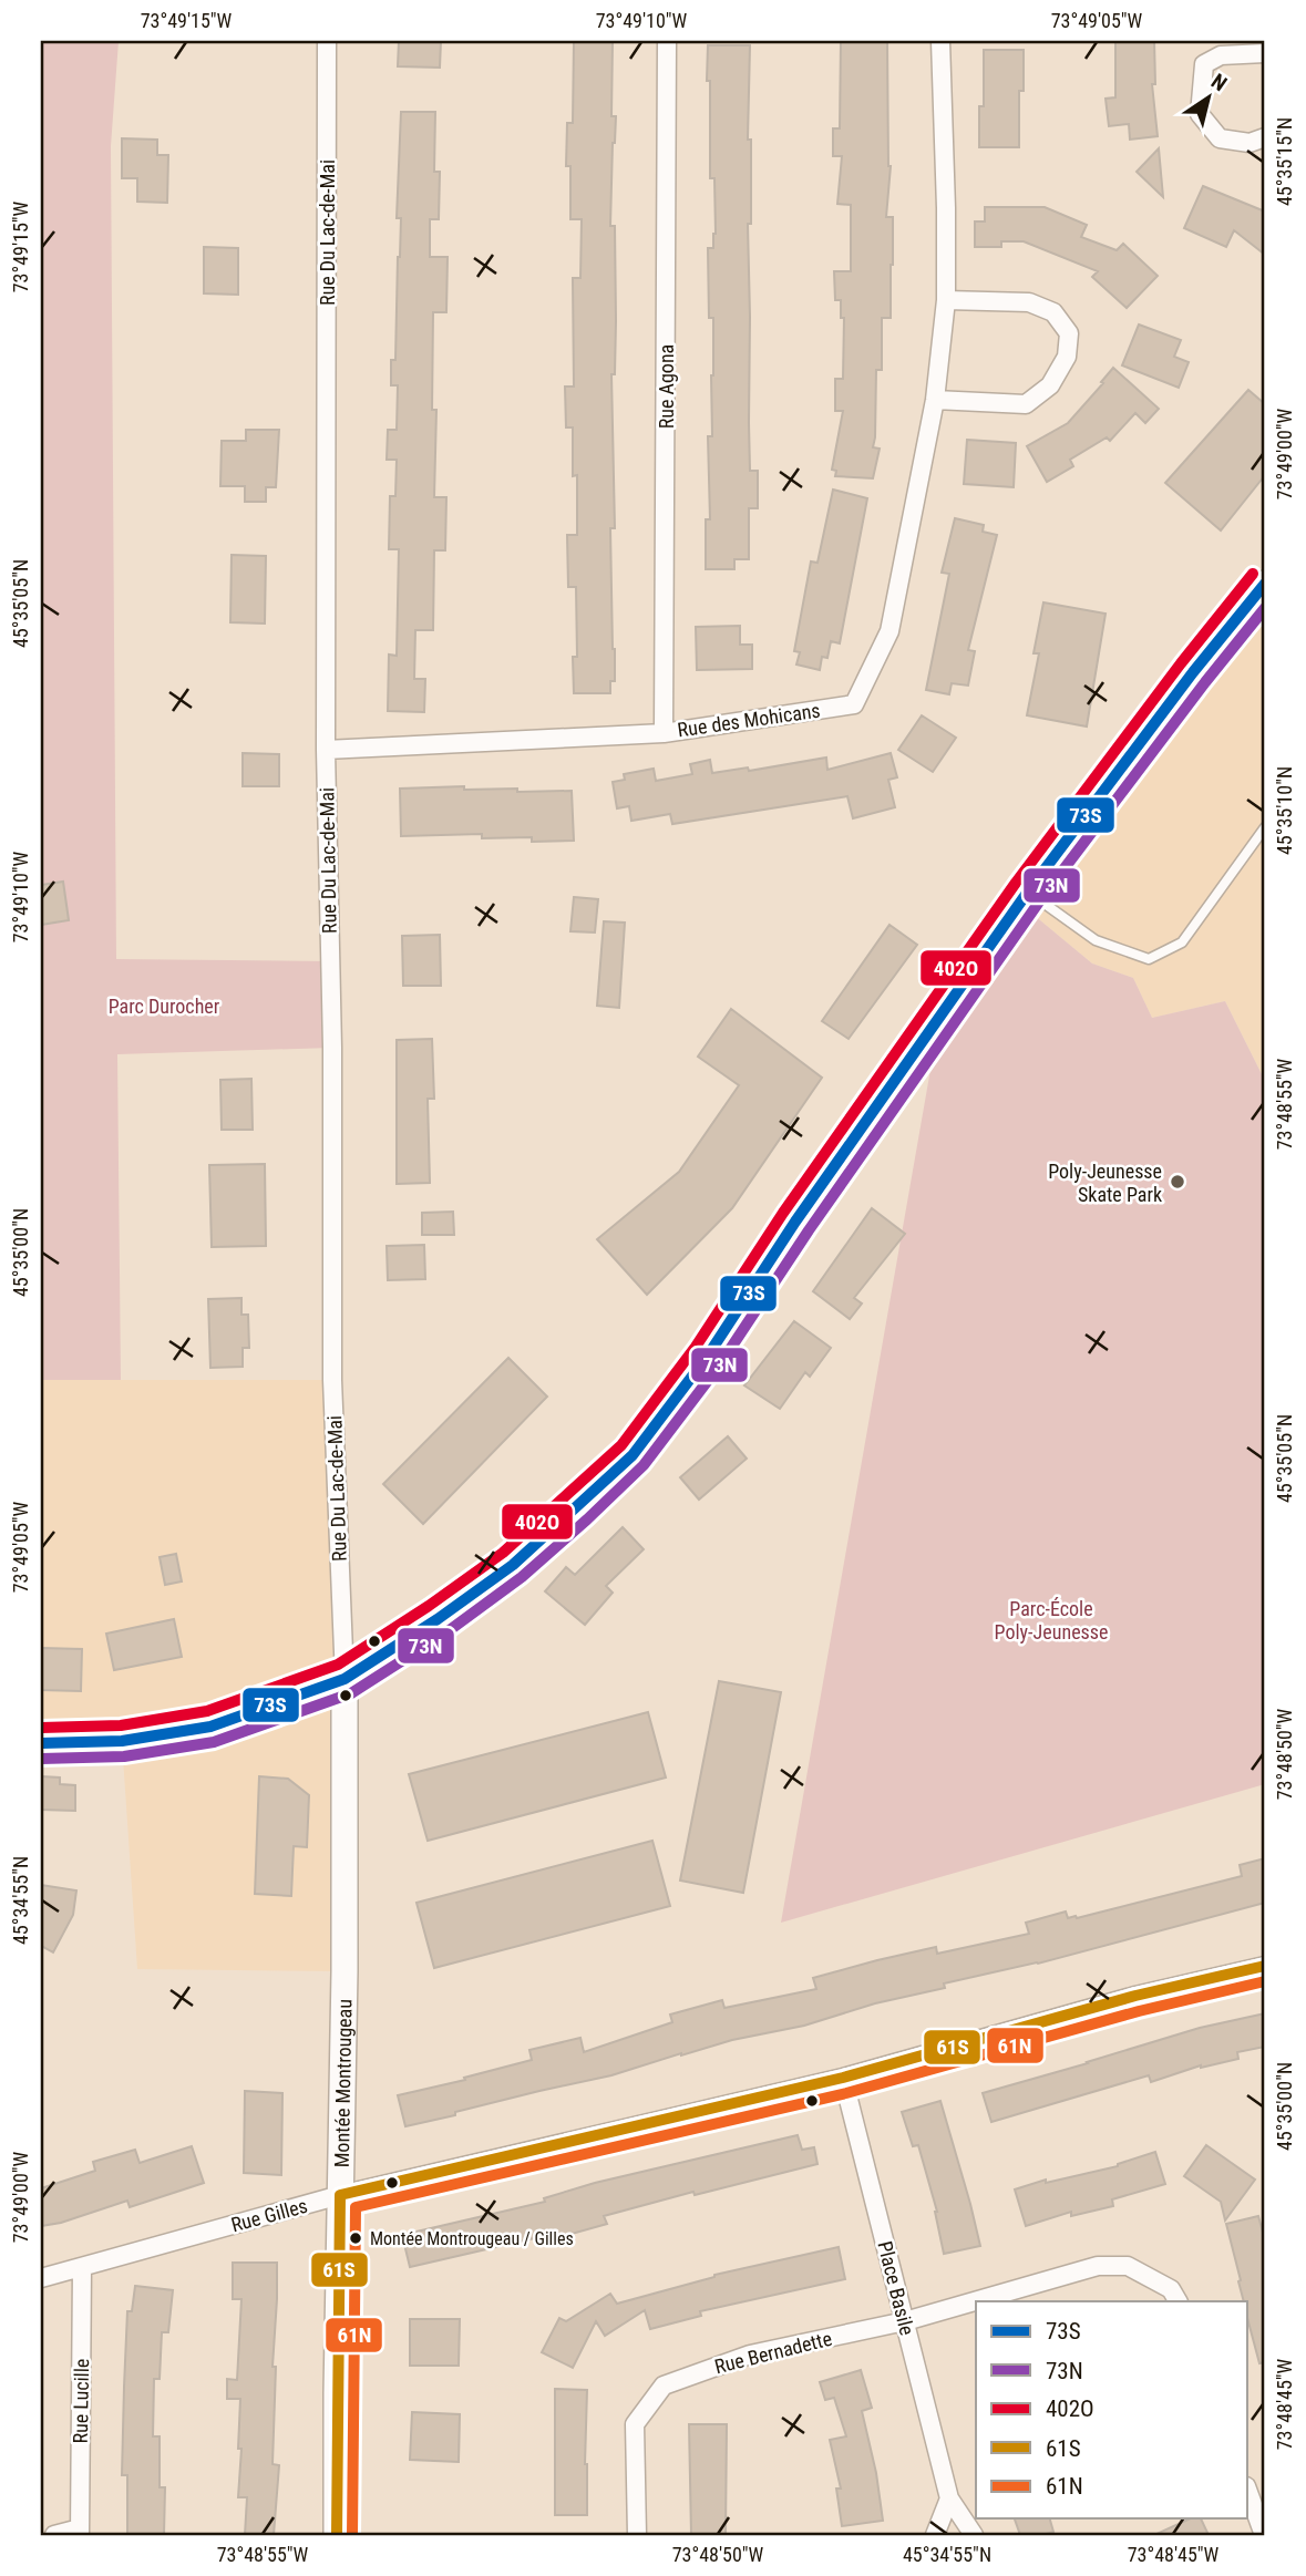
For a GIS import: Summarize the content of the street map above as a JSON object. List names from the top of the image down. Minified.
{"streets":{"street":["Rue Du Lac-de-Mai","Rue Agona","Rue des Mohicans","Montée Montrougeau","Rue Gilles","Place Basile","Rue Bernadette","Rue Lucille"]},"crossings":[["Rue Du Lac-de-Mai","Rue des Mohicans"],["Rue Du Lac-de-Mai","Montée Montrougeau"],["Rue Agona","Rue des Mohicans"],["Montée Montrougeau","Rue Gilles"],["Rue Gilles","Place Basile"],["Rue Gilles","Rue Lucille"],["Place Basile","Rue Bernadette"]],"parks":["Parc Durocher","Parc-École Poly-Jeunesse"],"places":["Poly-Jeunesse Skate Park","Montée Montrougeau / Gilles"],"lines":["transit line 402O","transit line 73S","transit line 73N","transit line 61S","transit line 61N"],"legend":["73S","73N","402O","61S","61N"],"north":"top right","coordinates":["73°49'15\"W","73°49'10\"W","73°49'05\"W","45°35'15\"N","73°49'00\"W","45°35'05\"N","45°35'10\"N","73°48'55\"W","45°35'00\"N","73°48'50\"W","45°34'55\"N","73°48'45\"W"]}
